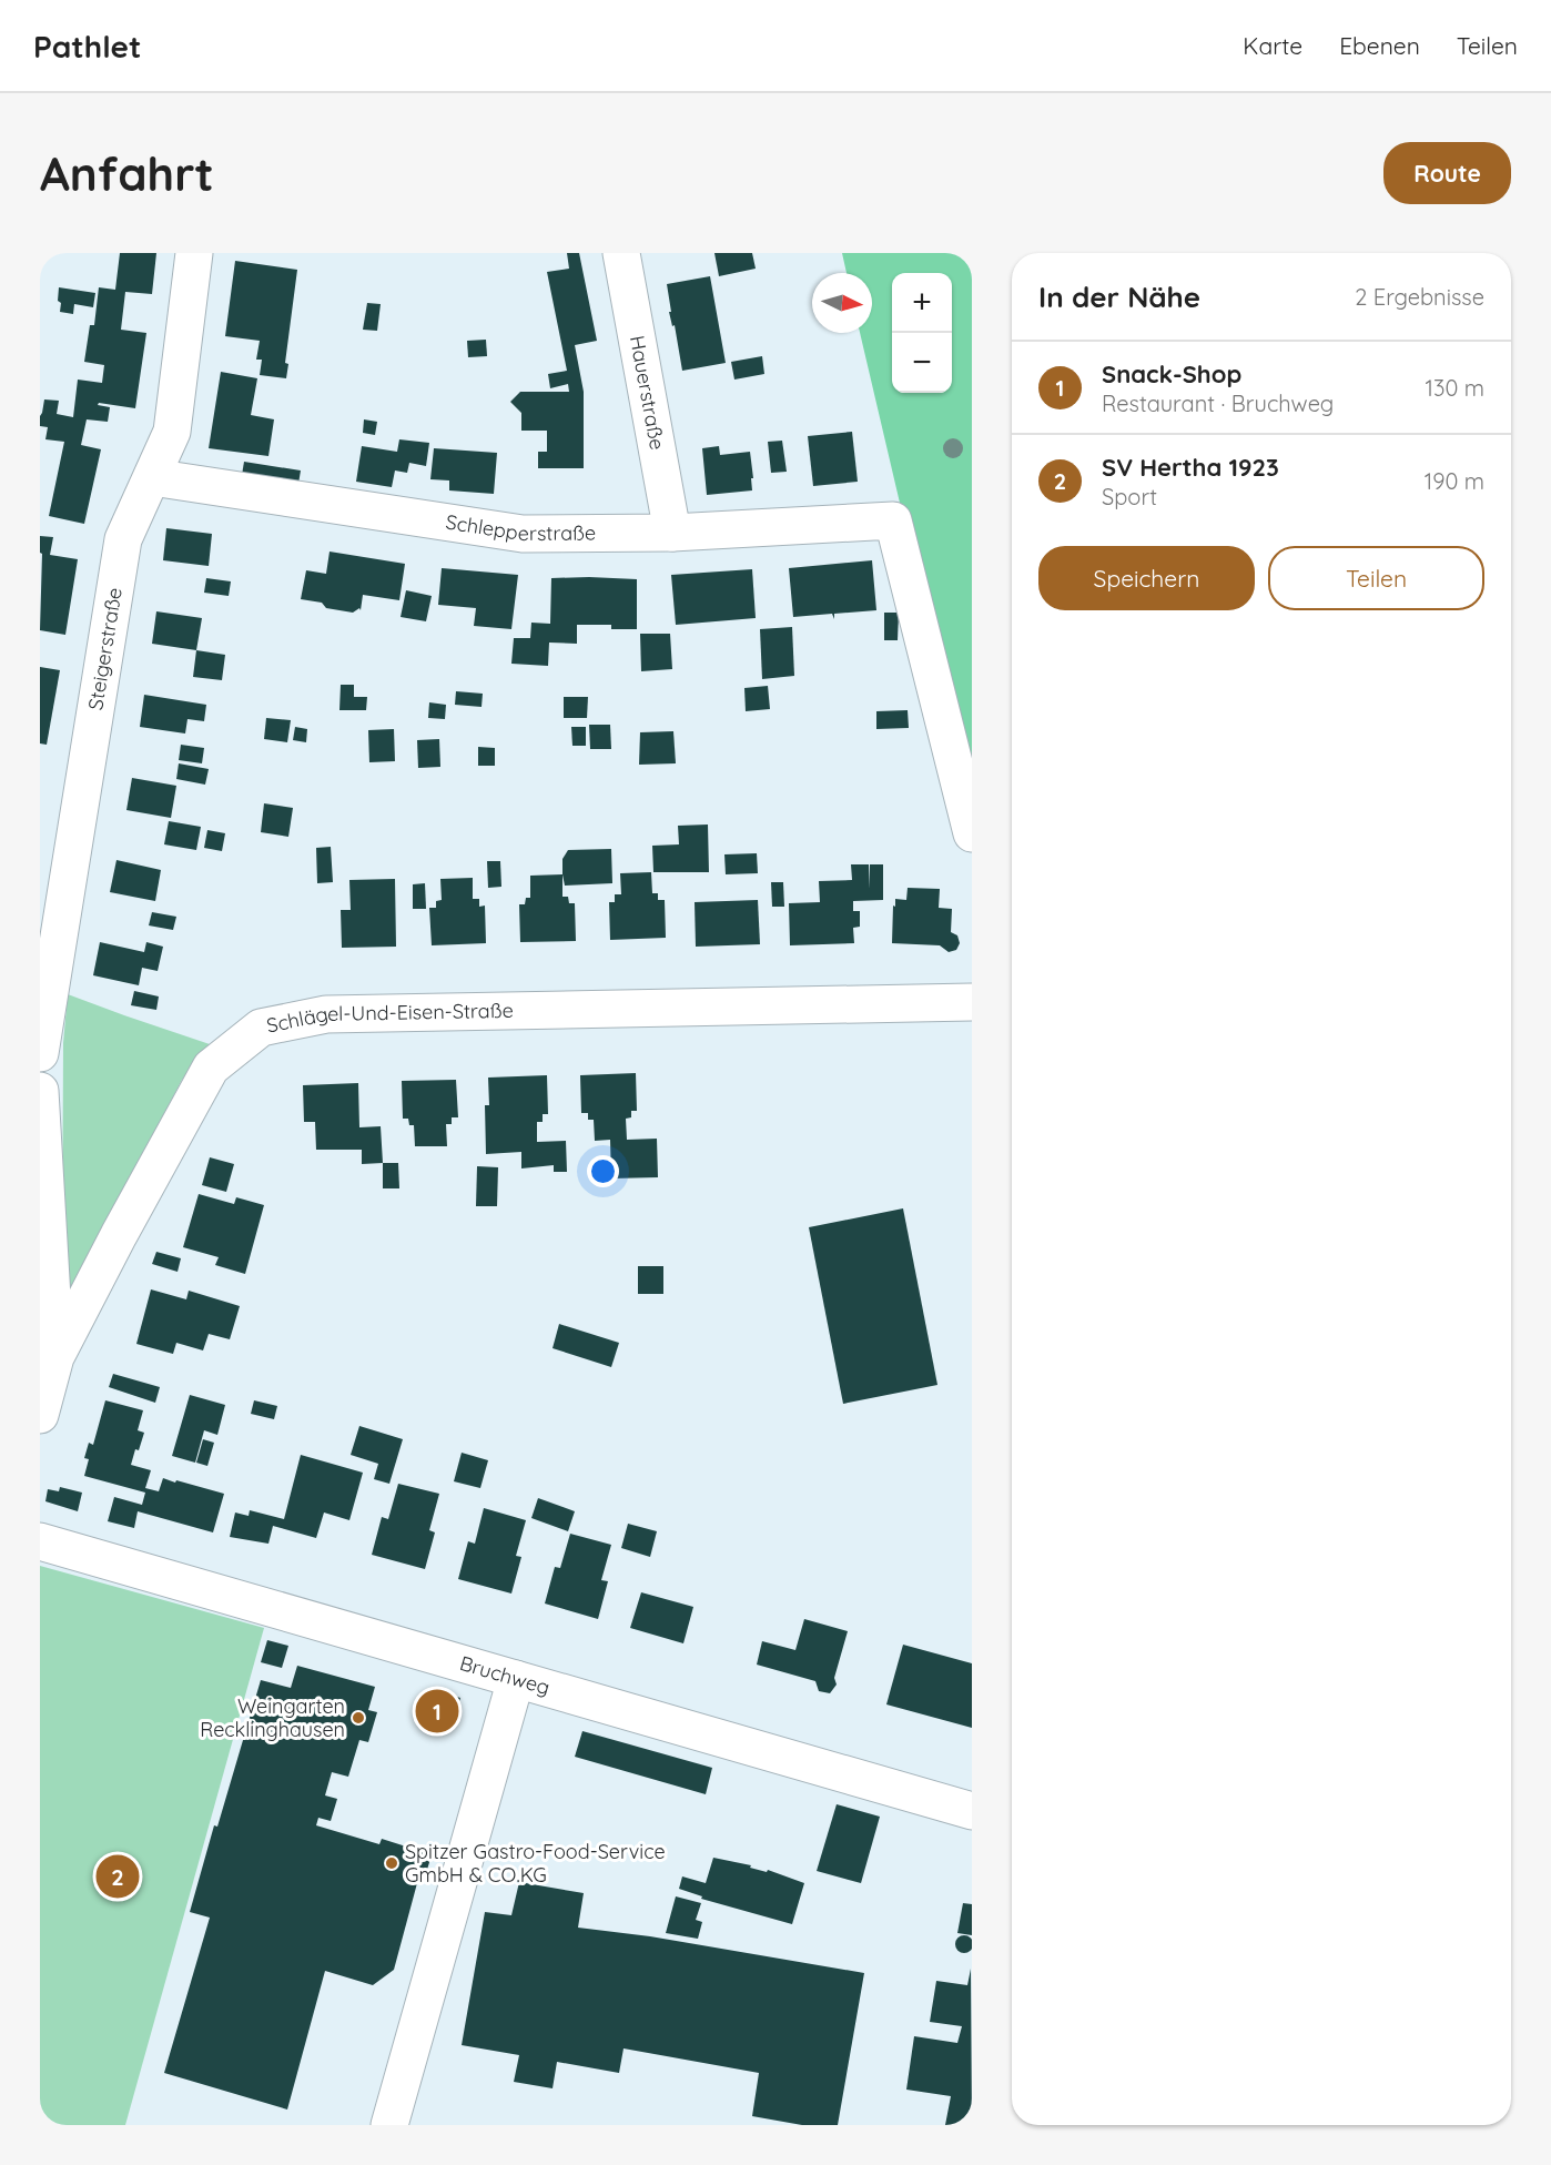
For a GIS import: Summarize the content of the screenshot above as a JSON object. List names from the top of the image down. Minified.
{"streets":{"street":["Hauerstraße","Schlepperstraße","Steigerstraße","Schlägel-Und-Eisen-Straße","Bruchweg"]},"crossings":[["Hauerstraße","Schlepperstraße"],["Schlepperstraße","Steigerstraße"]],"places":["Weingarten Recklinghausen","Spitzer Gastro-Food-Service GmbH & CO.KG"],"north":"right","page":{"header":"Pathlet","nav":["Karte","Ebenen","Teilen"],"buttons":["Route",["Speichern","Teilen"]],"title":"Anfahrt","heading":["In der Nähe","2 Ergebnisse"],"map_buttons":["+","−"],"list":[{"mark":"1","name":"Snack-Shop","note":"Restaurant · Bruchweg","value":"130 m"},{"mark":"2","name":"SV Hertha 1923","note":"Sport","value":"190 m"}],"pins":["1","2"]}}
